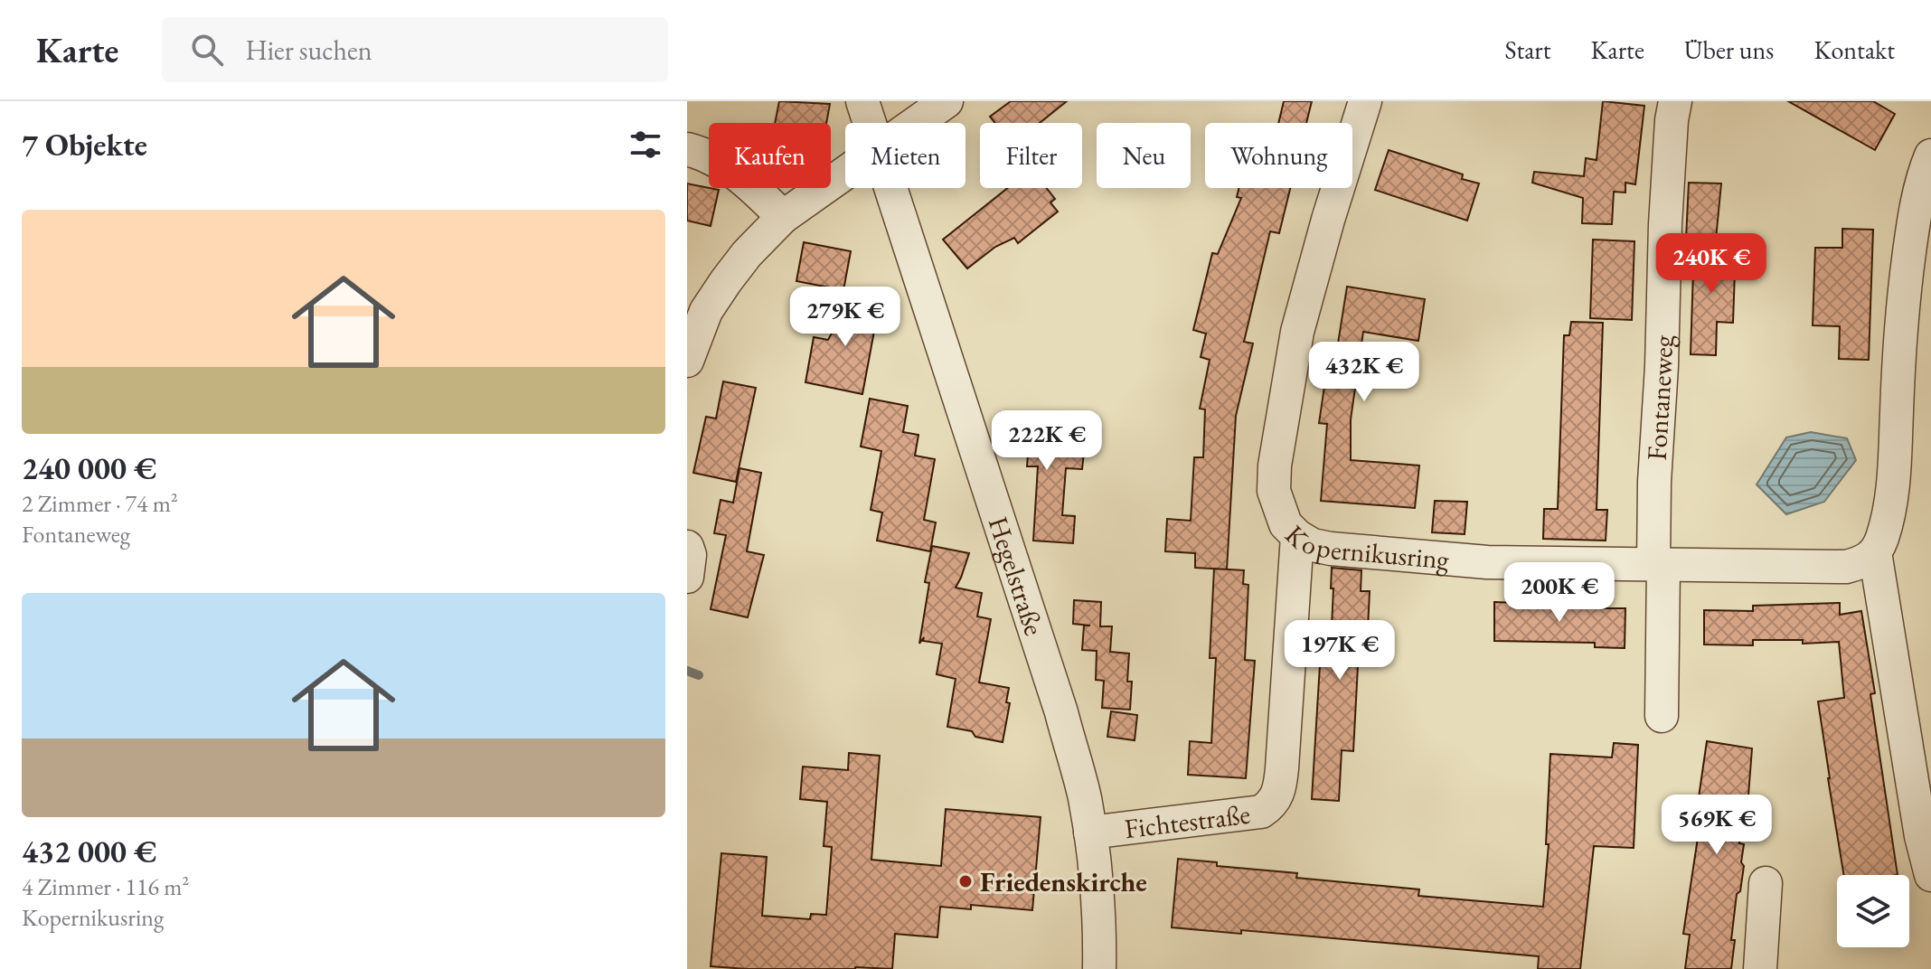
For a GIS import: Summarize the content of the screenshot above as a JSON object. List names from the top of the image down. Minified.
{"streets":{"street":["Fontaneweg","Kopernikusring","Hegelstraße","Fichtestraße"]},"crossings":[["Fontaneweg","Kopernikusring"],["Kopernikusring","Fichtestraße"],["Hegelstraße","Fichtestraße"]],"places":["Friedenskirche"],"page":{"header":"Karte","search":"Hier suchen","nav":["Start","Karte","Über uns","Kontakt"],"heading":"7 Objekte","chip":["Kaufen","Mieten","Filter","Neu","Wohnung"],"list":[{"name":"240 000 €","note":"2 Zimmer · 74 m² · Fontaneweg"},{"name":"432 000 €","note":"4 Zimmer · 116 m² · Kopernikusring"}],"price":["240K €","279K €","432K €","222K €","200K €","197K €","569K €"]}}
